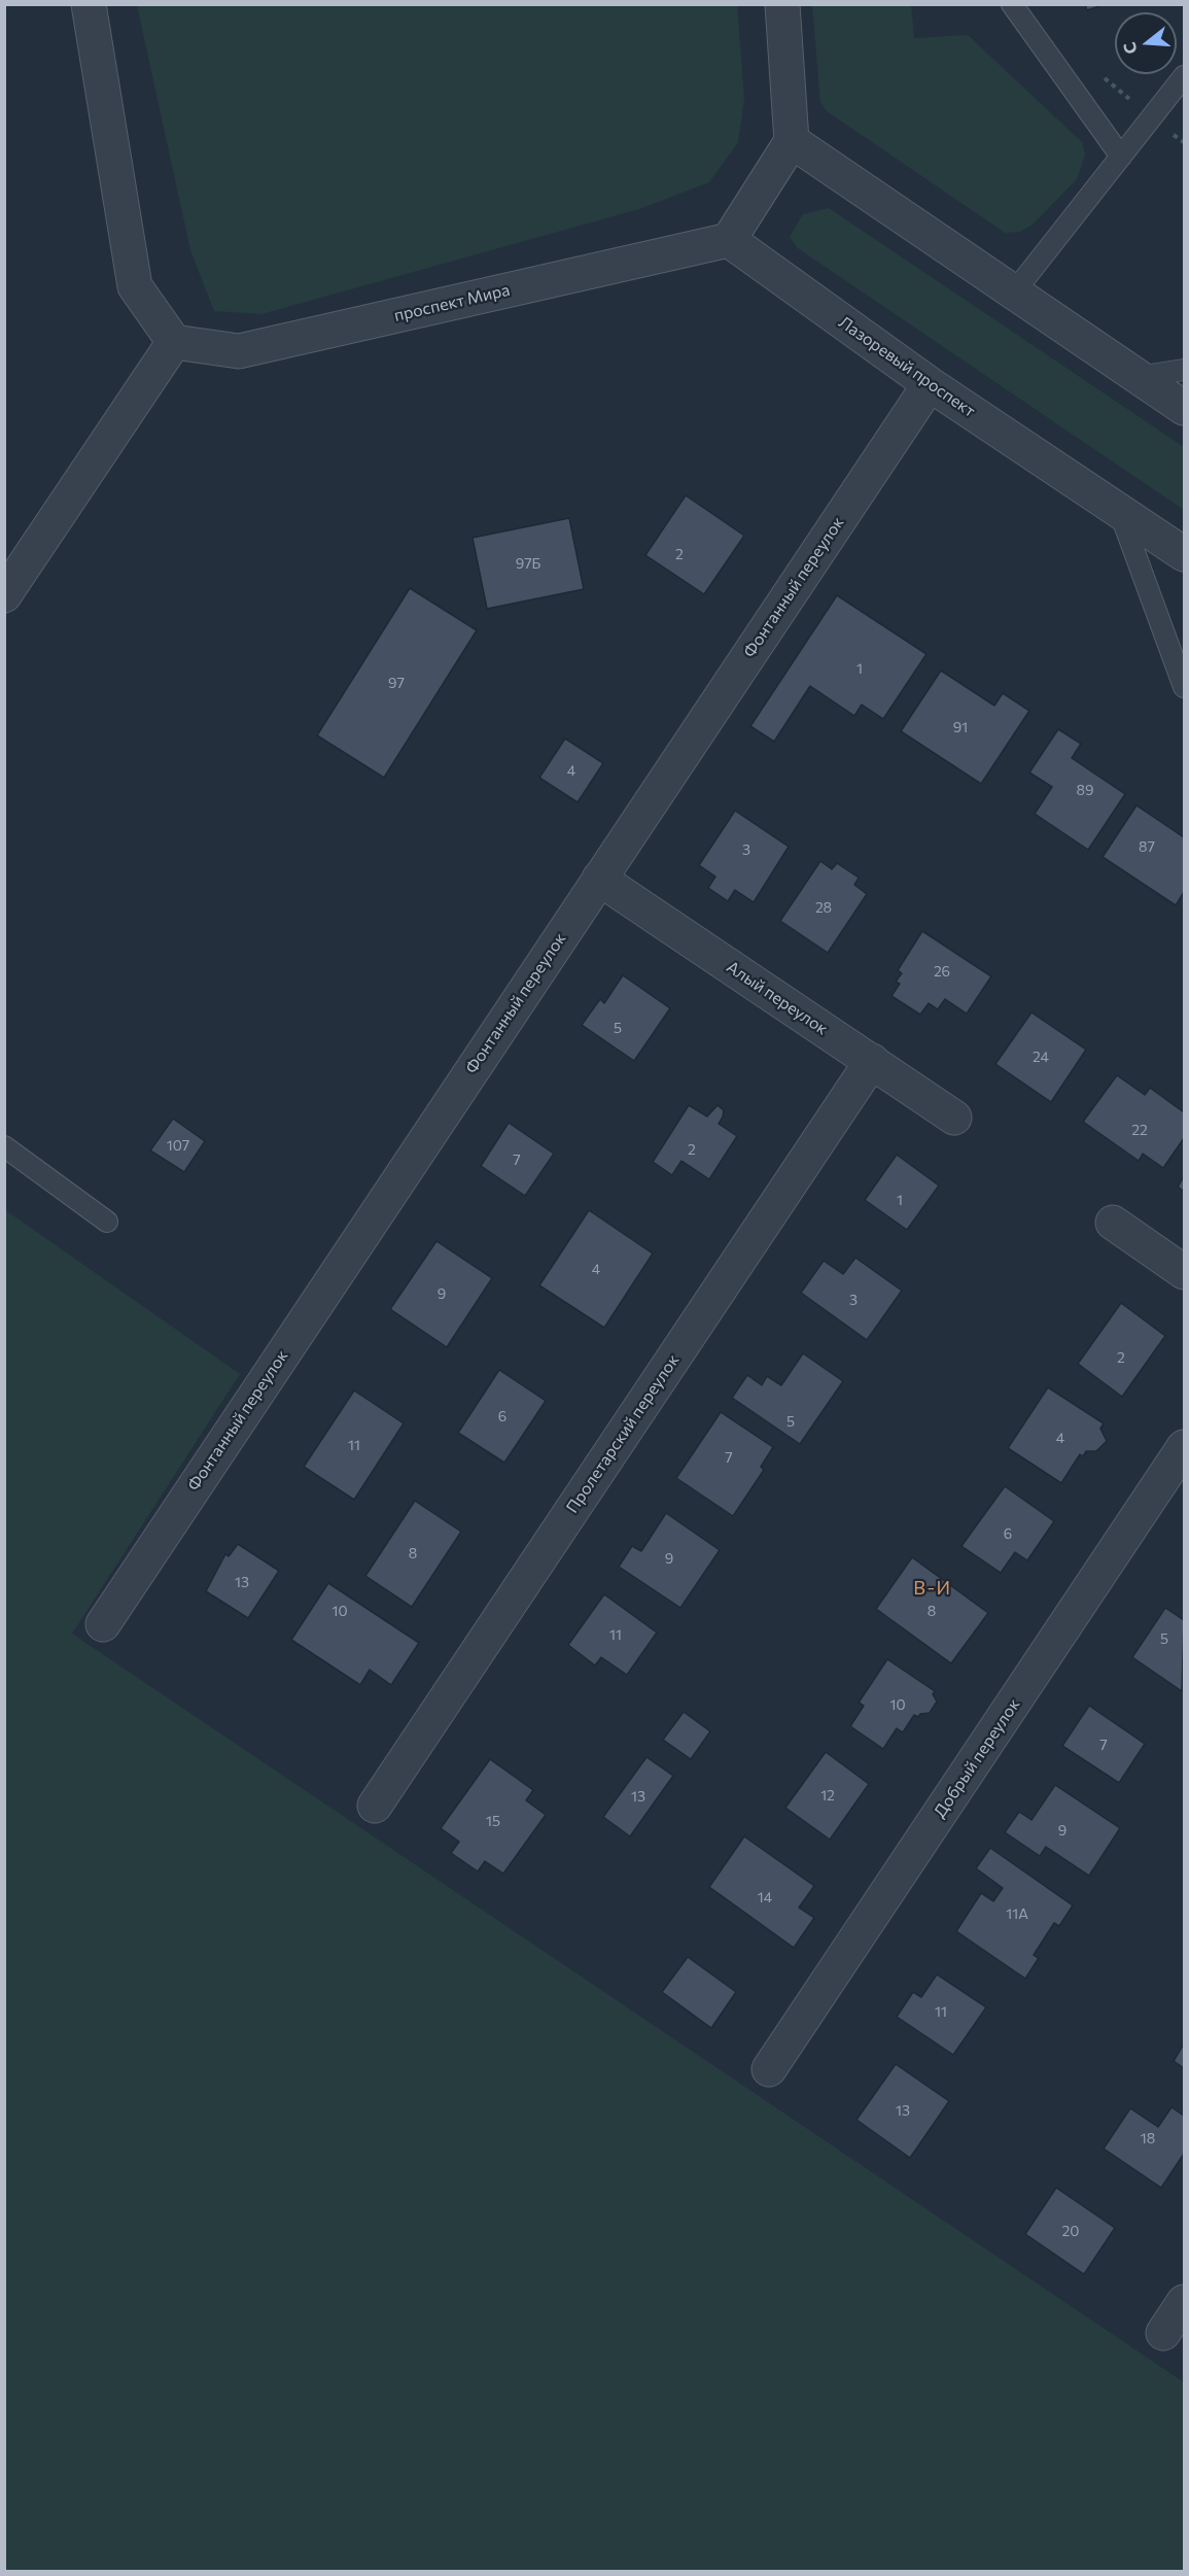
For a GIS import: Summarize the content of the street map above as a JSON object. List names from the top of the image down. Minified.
{"streets":{"street":["проспект Мира","Лазоревый проспект","Фонтанный переулок","Алый переулок","Пролетарский переулок","Добрый переулок"]},"crossings":[["проспект Мира","Лазоревый проспект"],["Лазоревый проспект","Фонтанный переулок"],["Фонтанный переулок","Алый переулок"],["Алый переулок","Пролетарский переулок"]],"districts":["В-И"],"house_numbers":["2","97Б","1","97","91","4","89","87","3","28","26","5","24","22","107","2","7","1","4","9","3","2","6","5","4","11","7","6","8","9","13","10","8","11","5","10","7","12","13","15","9","14","11А","11","13","18","20"],"north":"left"}
